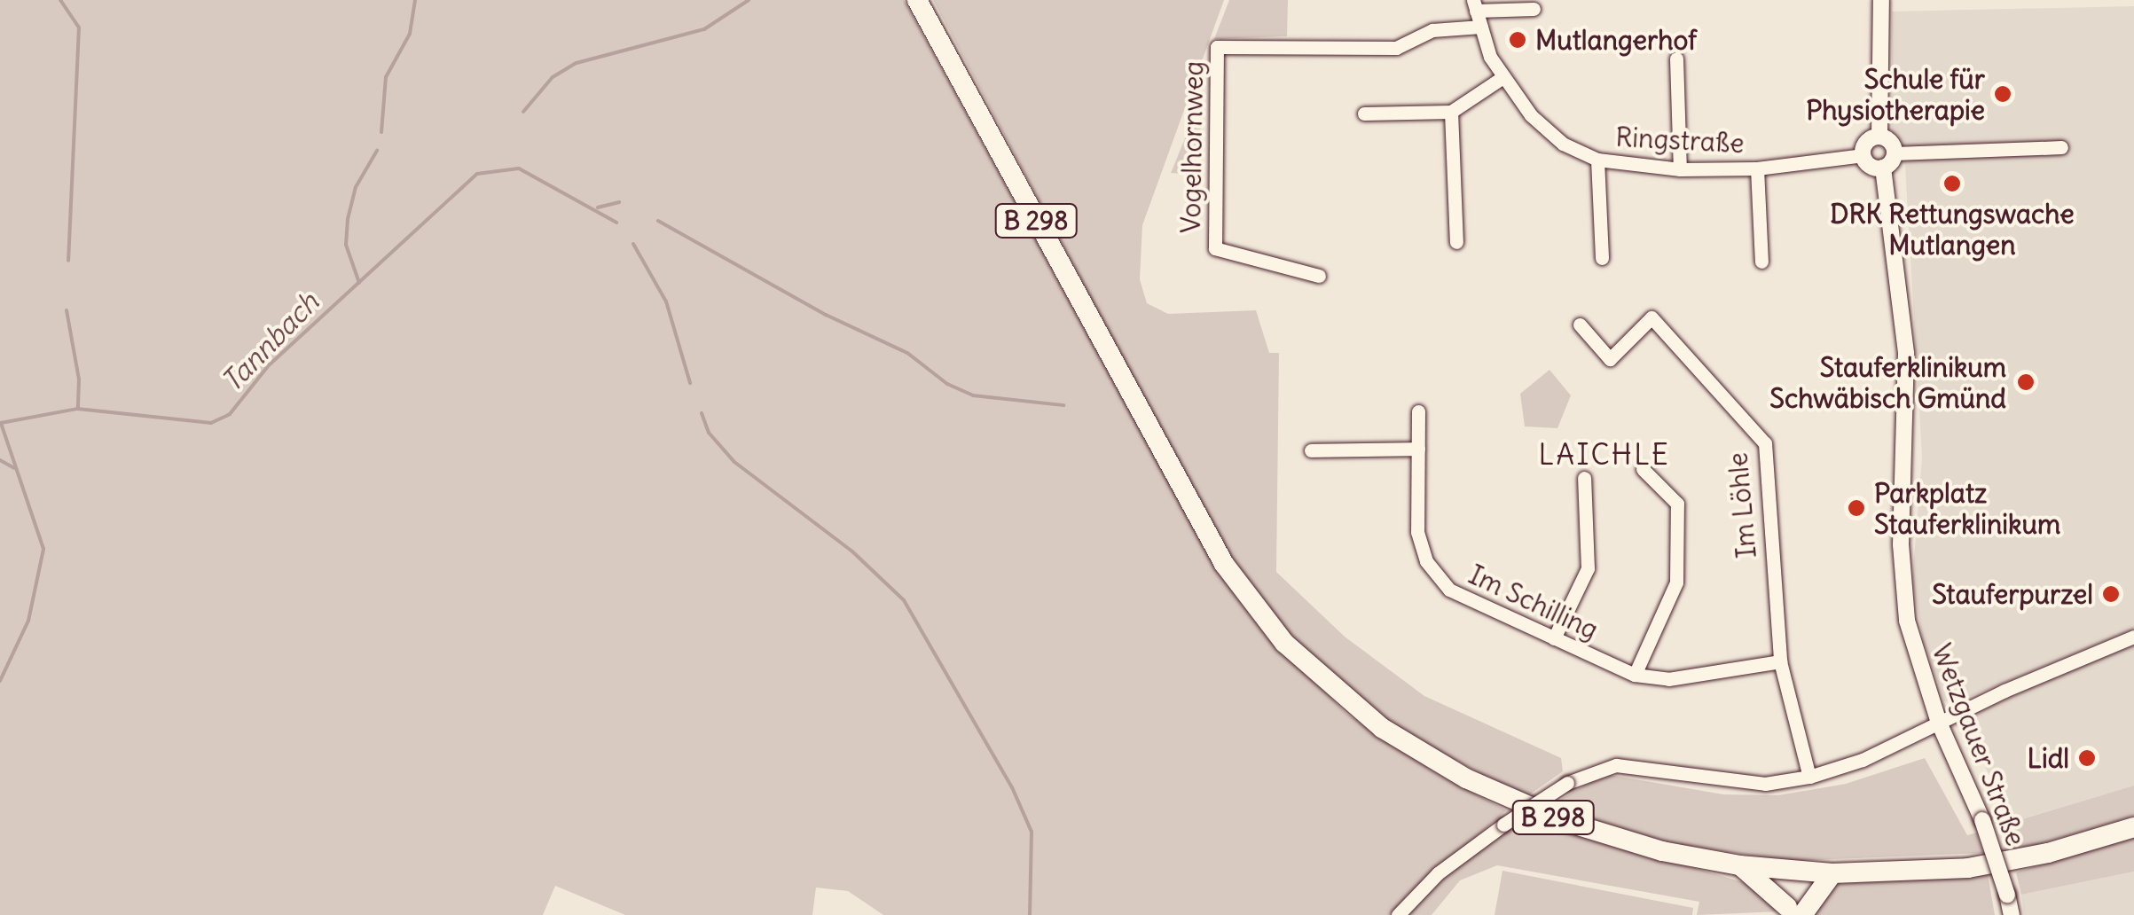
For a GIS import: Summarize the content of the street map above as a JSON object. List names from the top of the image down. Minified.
{"streets":{"main road":["B 298"],"street":["Ringstraße","Vogelhornweg","Im Löhle","Im Schilling","Wetzgauer Straße"]},"crossings":[["Ringstraße","Vogelhornweg"],["Ringstraße","Wetzgauer Straße"],["Im Löhle","Im Schilling"]],"districts":["LAICHLE"],"water":["Tannbach"],"places":["Mutlangerhof","Schule für Physiotherapie","DRK Rettungswache Mutlangen","Stauferklinikum Schwäbisch Gmünd","Parkplatz Stauferklinikum","Stauferpurzel","Lidl"]}
